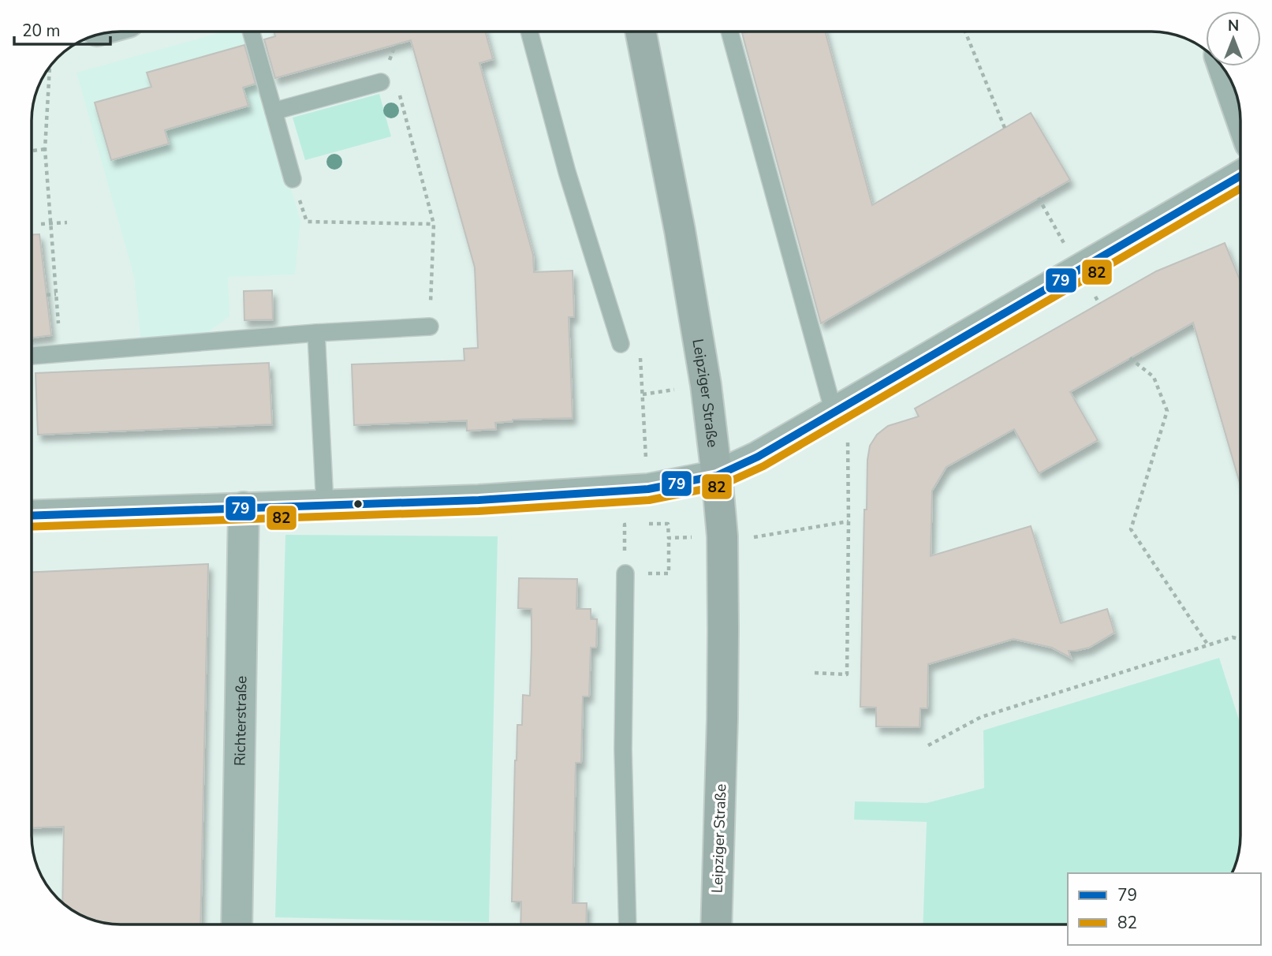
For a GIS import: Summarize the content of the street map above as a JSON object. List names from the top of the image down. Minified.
{"streets":{"main road":["Leipziger Straße"],"street":["Richterstraße"]},"lines":["transit line 79","transit line 82"],"legend":["79","82"],"scale_bar":"20 m","north":"top"}
